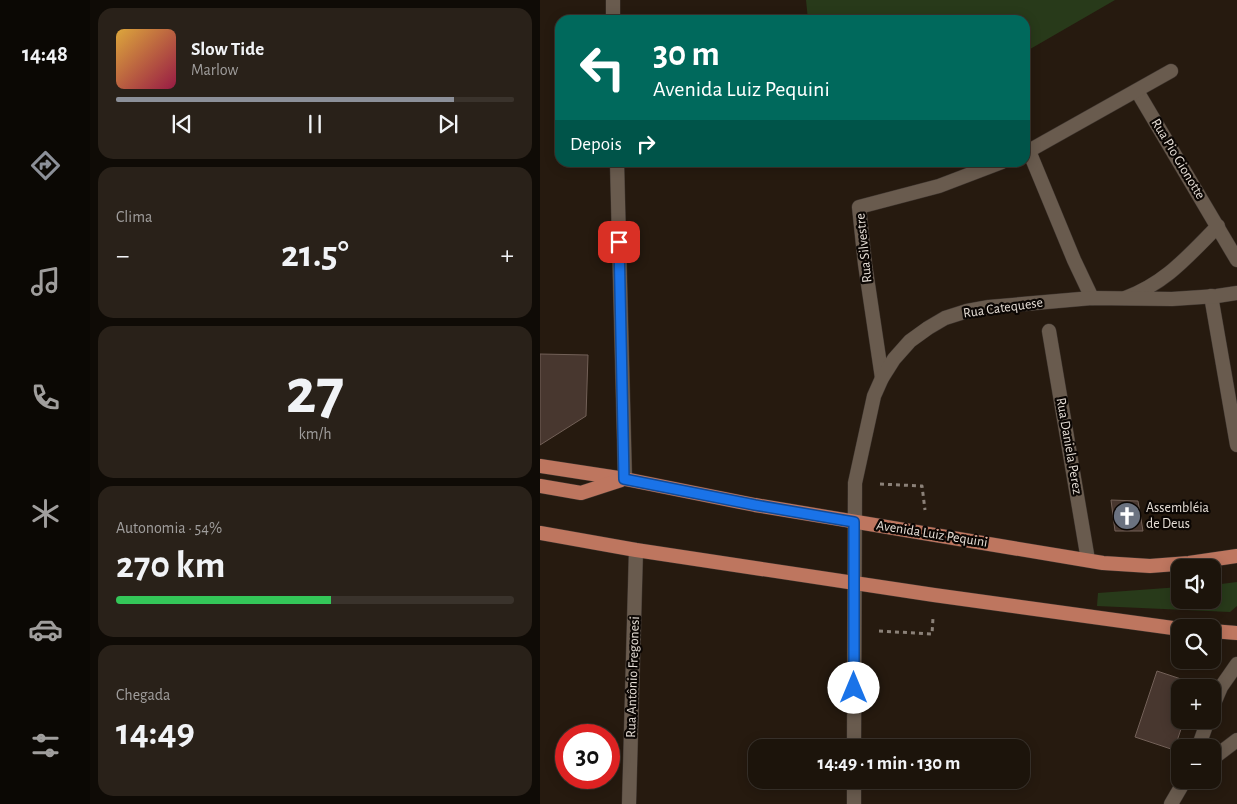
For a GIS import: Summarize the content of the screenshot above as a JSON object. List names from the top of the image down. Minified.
{"streets":{"main road":["Avenida Luiz Pequini"],"street":["Rua Pio Gionotte","Rua Silvestre","Rua Catequese","Rua Daniela Perez","Rua Antônio Fregonesi"]},"crossings":[["Rua Silvestre","Rua Catequese"],["Rua Catequese","Avenida Luiz Pequini"],["Rua Daniela Perez","Avenida Luiz Pequini"]],"places":{"church":["Assembléia de Deus"]},"page":{"tabs":"14:48","turn":["30 m","Avenida Luiz Pequini"],"song":["Slow Tide","Marlow"],"then":"Depois","tile":["Clima",["27","km/h"],["Autonomia · 54%","270 km"],["Chegada","14:49"]],"heat":["−","21.5°","+"],"map_buttons":["+","−"],"limit":"30","trip":"14:49 · 1 min · 130 m"}}
